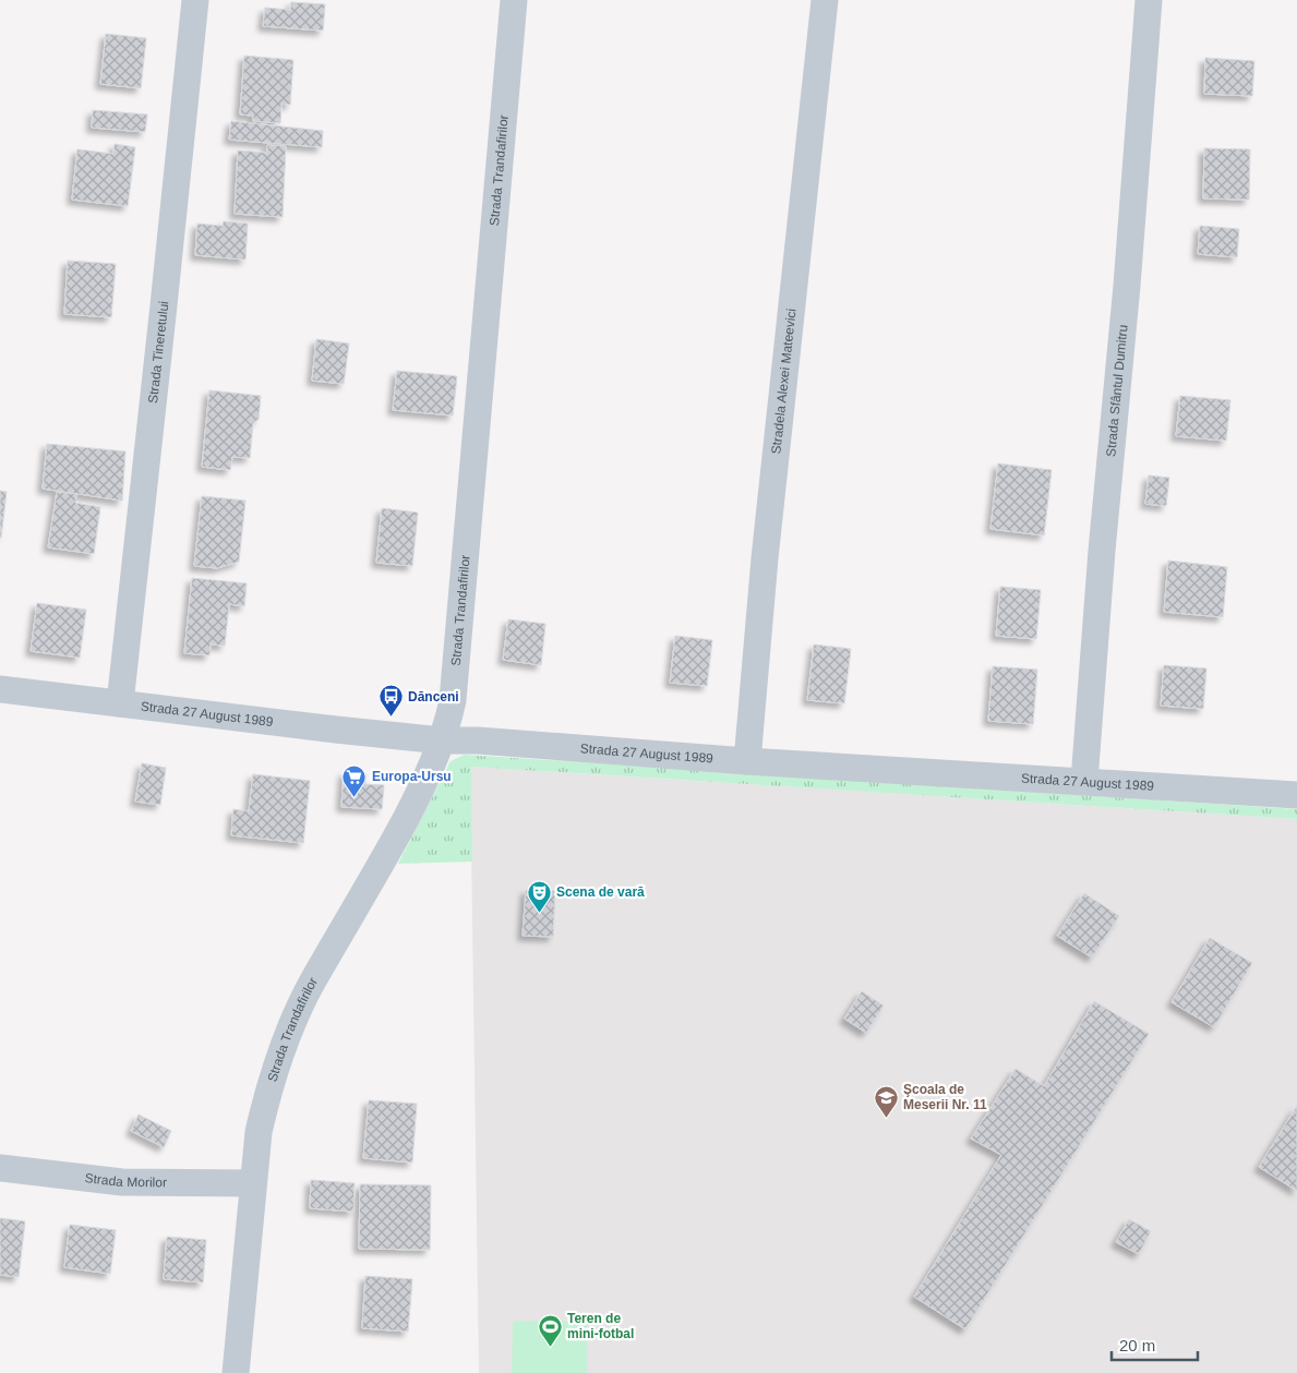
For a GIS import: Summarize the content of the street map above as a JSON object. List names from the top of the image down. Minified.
{"streets":{"street":["Strada Trandafirilor","Strada Tineretului","Stradela Alexei Mateevici","Strada Sfântul Dumitru","Strada 27 August 1989","Strada Morilor"]},"crossings":[["Strada Trandafirilor","Strada 27 August 1989"],["Strada Trandafirilor","Strada Morilor"],["Strada Tineretului","Strada 27 August 1989"],["Stradela Alexei Mateevici","Strada 27 August 1989"],["Strada Sfântul Dumitru","Strada 27 August 1989"]],"places":{"bus stop":["Dănceni"],"supermarket":["Europa-Ursu"],"theatre":["Scena de vară"],"school or university":["Şcoala de Meserii Nr. 11"],"sports":["Teren de mini-fotbal"]},"scale_bar":"20 m"}
